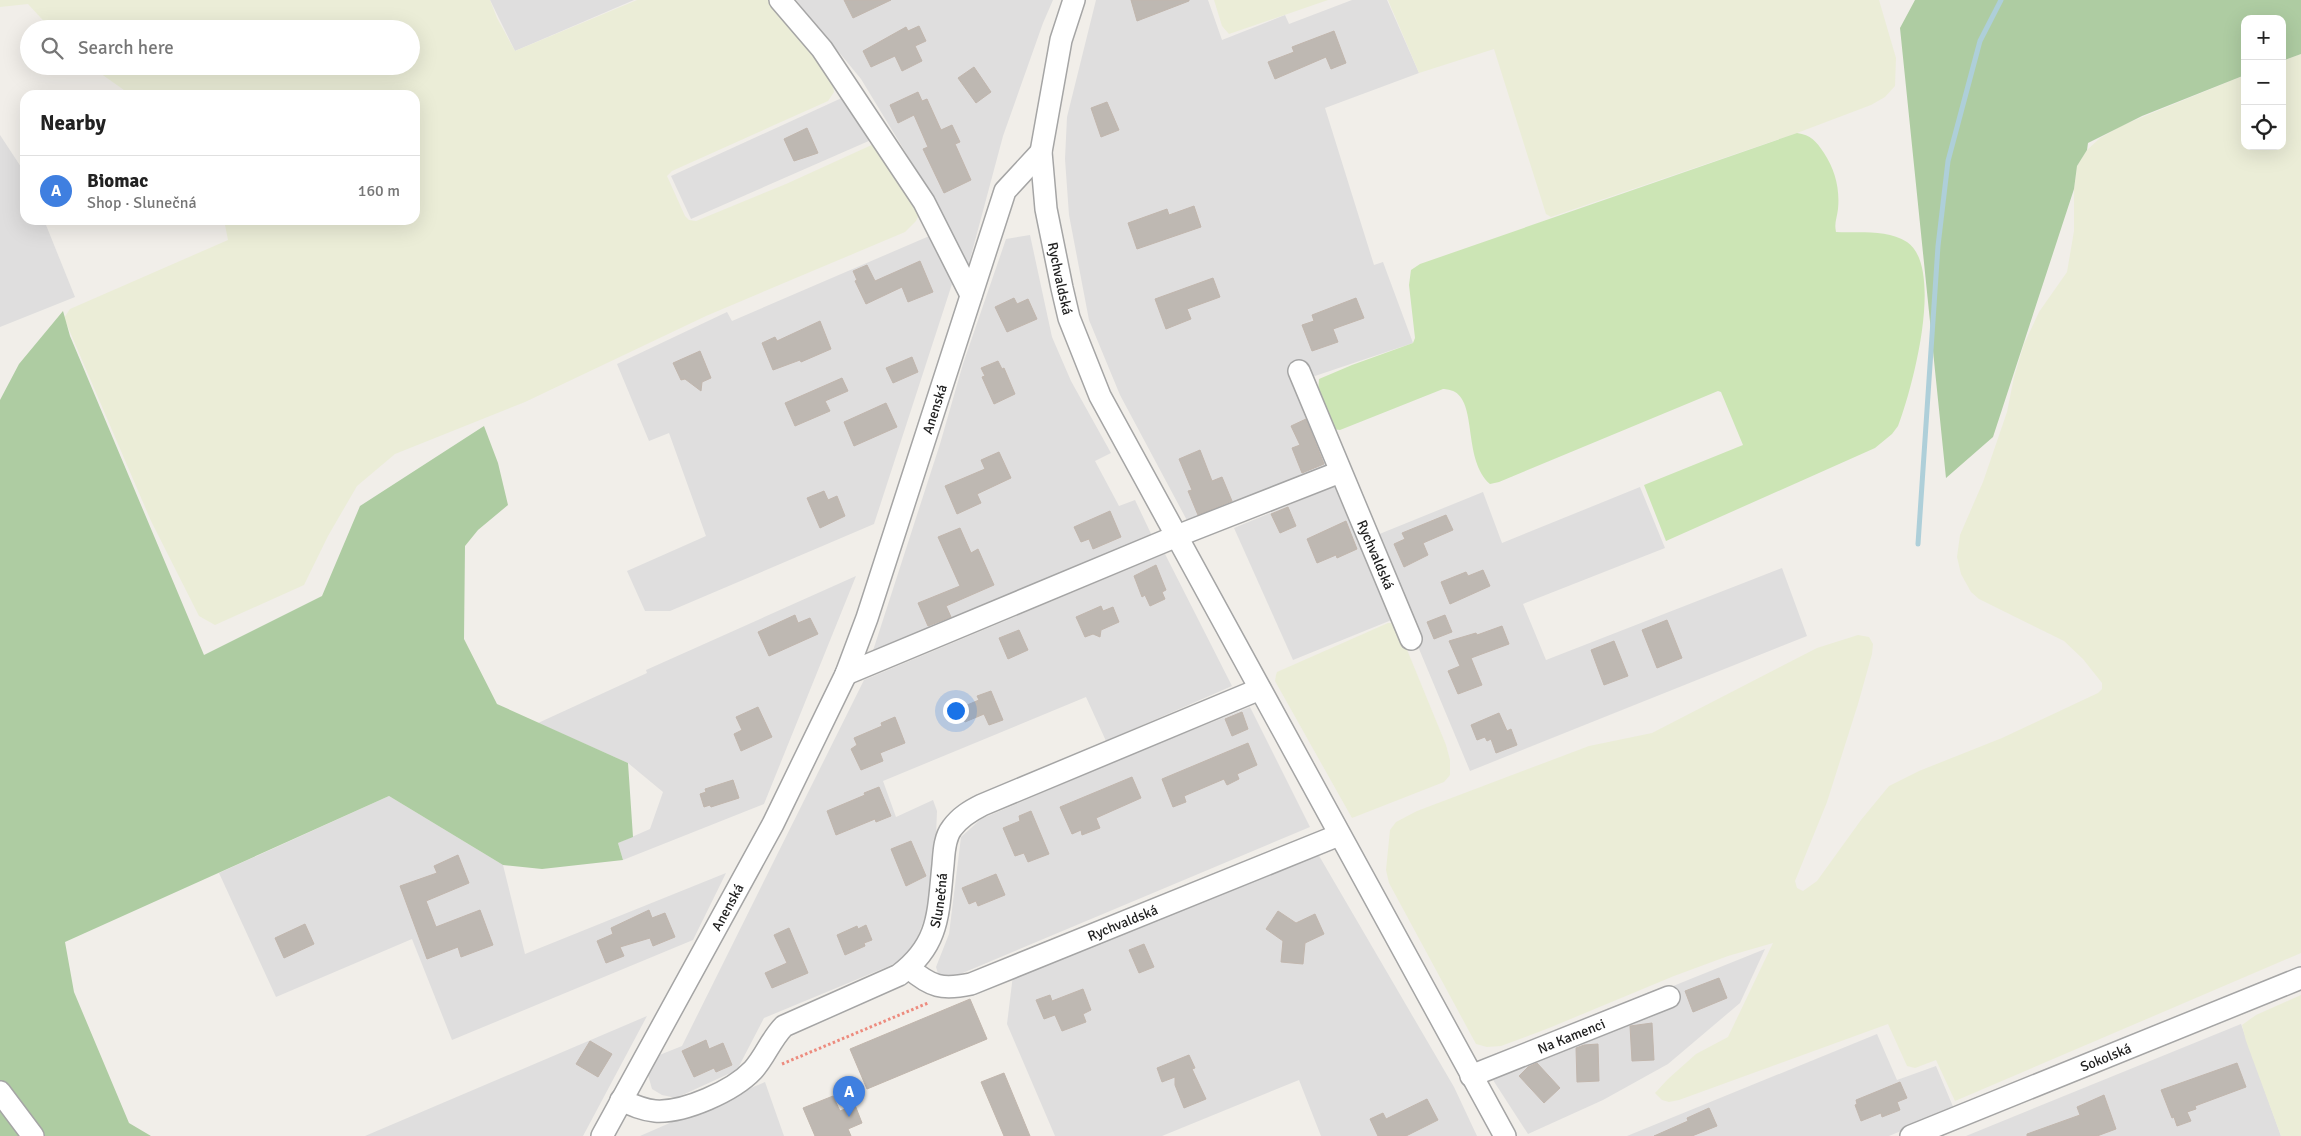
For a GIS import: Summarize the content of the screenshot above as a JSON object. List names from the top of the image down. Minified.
{"streets":{"street":["Rychvaldská","Anenská","Slunečná","Na Kamenci","Sokolská"]},"crossings":[["Rychvaldská","Anenská"],["Rychvaldská","Slunečná"],["Rychvaldská","Na Kamenci"],["Anenská","Slunečná"]],"page":{"map_buttons":["+","−"],"search":"Search here","heading":"Nearby","list":[{"mark":"A","name":"Biomac","note":"Shop · Slunečná","value":"160 m"}],"pins":"A"}}
